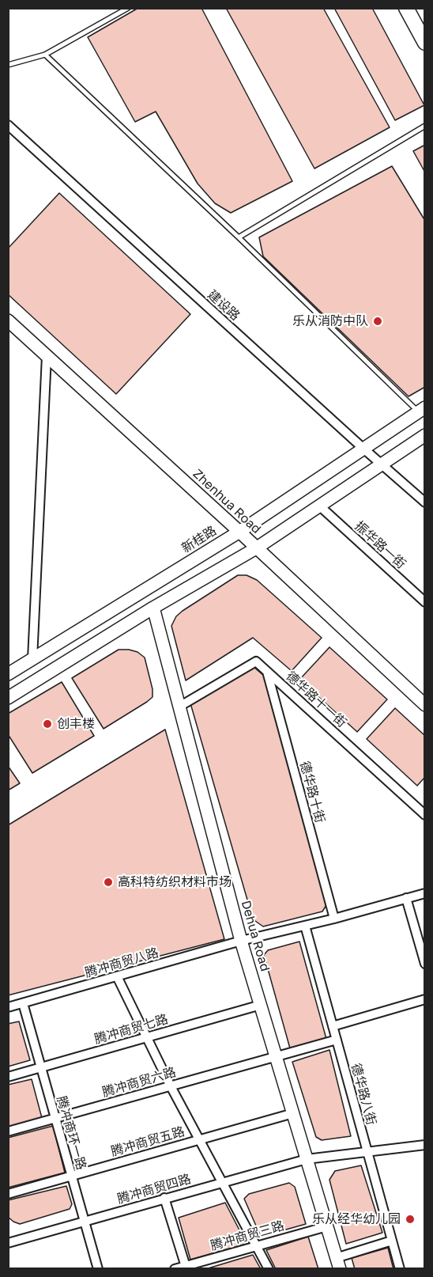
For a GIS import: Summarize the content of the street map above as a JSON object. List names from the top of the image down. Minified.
{"streets":{"street":["建设路","Zhenhua Road","新桂路","振华路一街","德华路十一街","德华路十街","Dehua Road","腾冲商贸八路","腾冲商贸七路","腾冲商贸六路","德华路八街","腾冲商环一路","腾冲商贸五路","腾冲商贸四路","腾冲商贸三路"]},"crossings":[["建设路","新桂路"],["Zhenhua Road","新桂路"],["德华路十一街","德华路十街"],["德华路十一街","Dehua Road"],["德华路十街","腾冲商贸八路"],["Dehua Road","腾冲商贸八路"],["Dehua Road","腾冲商贸七路"],["Dehua Road","腾冲商贸六路"],["Dehua Road","腾冲商贸五路"],["Dehua Road","腾冲商贸四路"],["Dehua Road","腾冲商贸三路"],["腾冲商贸八路","德华路八街"],["腾冲商贸八路","腾冲商环一路"],["腾冲商贸七路","腾冲商环一路"],["腾冲商贸六路","德华路八街"],["腾冲商贸六路","腾冲商环一路"],["德华路八街","腾冲商贸四路"],["腾冲商环一路","腾冲商贸五路"],["腾冲商环一路","腾冲商贸四路"]],"places":["乐从消防中队","创丰楼","高科特纺织材料市场","乐从经华幼儿园"]}
